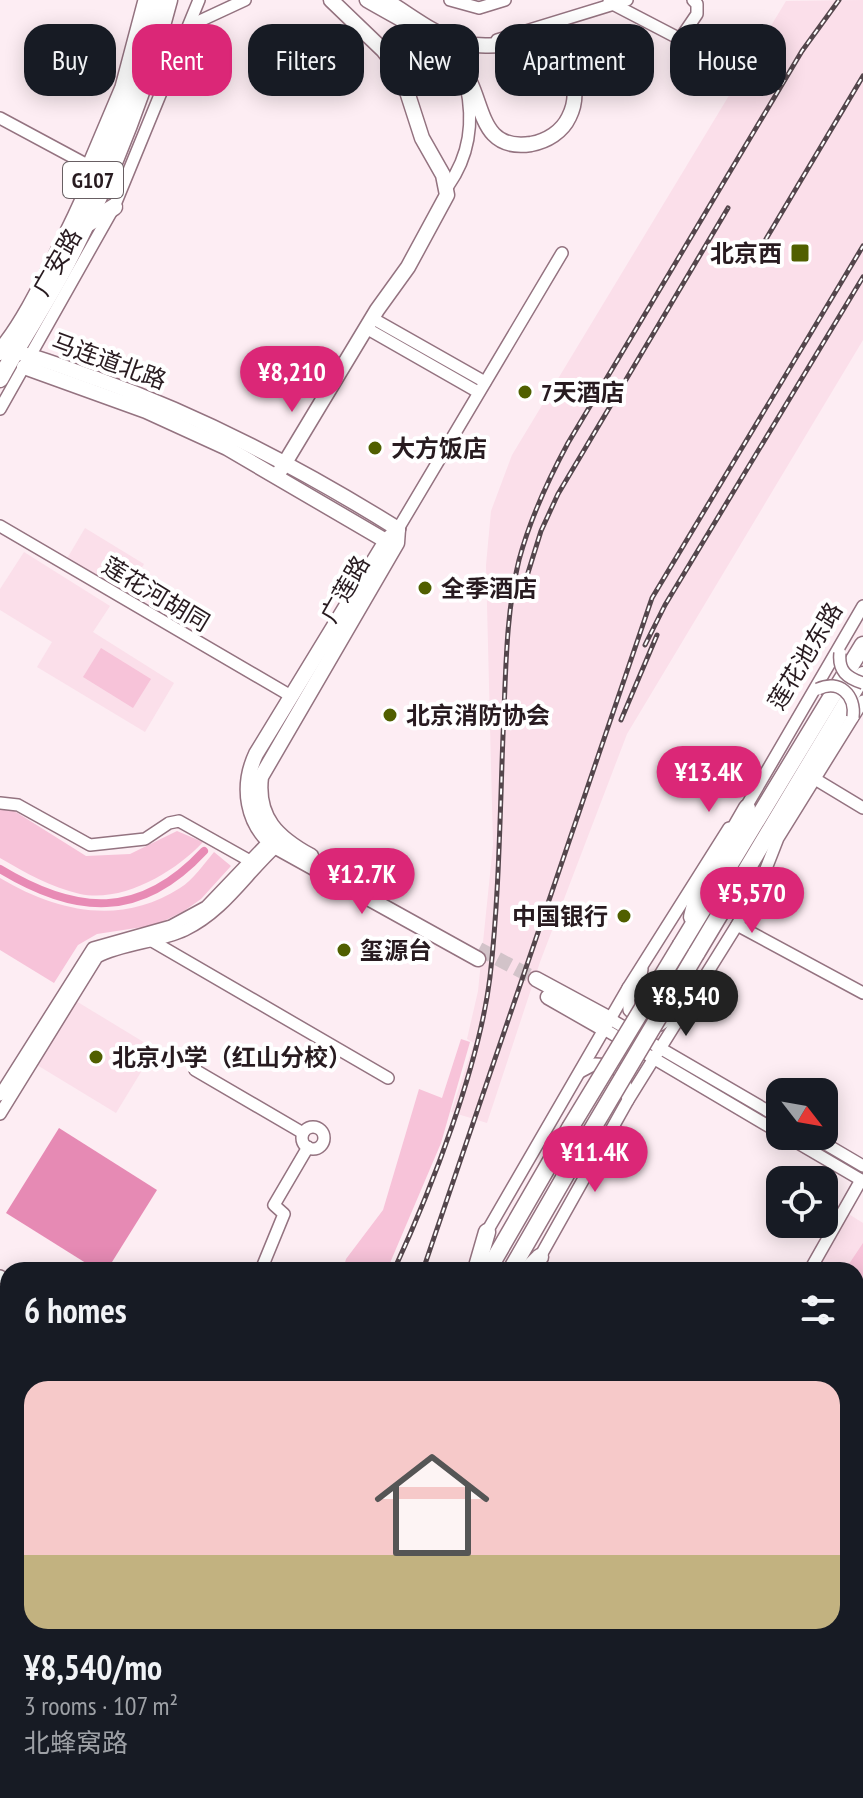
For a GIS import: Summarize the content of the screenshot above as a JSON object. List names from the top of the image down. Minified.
{"streets":{"highway":["G107","广安路","莲花池东路"],"main road":["马连道北路","广莲路"],"street":["莲花河胡同"]},"crossings":[["G107","广安路"],["G107","马连道北路"],["广安路","马连道北路"],["马连道北路","广莲路"],["广莲路","莲花河胡同"]],"places":{"transit":["北京西"],"other":["7天酒店","大方饭店","全季酒店","北京消防协会","中国银行","玺源台","北京小学（红山分校）"]},"north":"bottom right","page":{"chip":["Buy","Rent","Filters","New","Apartment","House"],"price":["¥8,210","¥13.4K","¥12.7K","¥5,570","¥8,540","¥11.4K"],"heading":"6 homes","list":[{"name":"¥8,540/mo","note":"3 rooms · 107 m² · 北蜂窝路"}]}}
